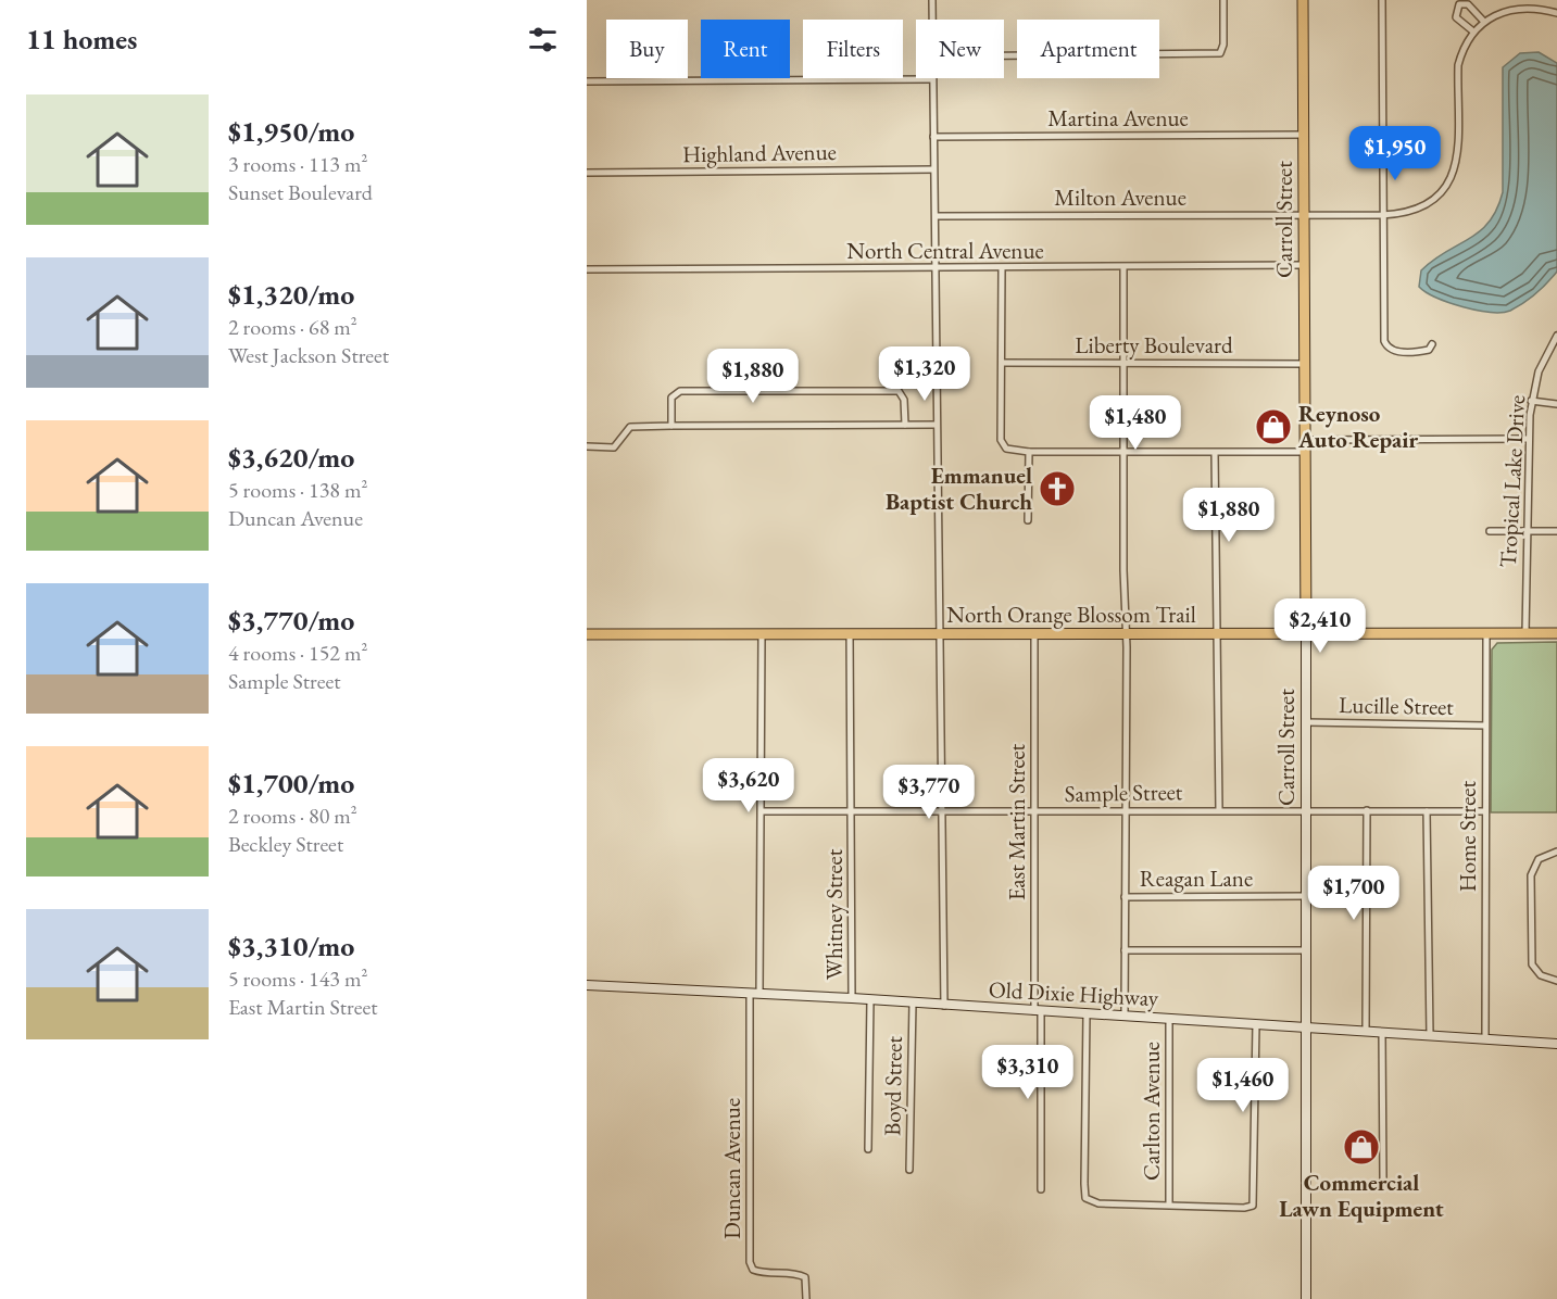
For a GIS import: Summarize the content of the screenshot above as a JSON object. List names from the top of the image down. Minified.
{"streets":{"main road":["Carroll Street","North Orange Blossom Trail"],"street":["Martina Avenue","Highland Avenue","Milton Avenue","North Central Avenue","Liberty Boulevard","Tropical Lake Drive","Lucille Street","Sample Street","East Martin Street","Home Street","Reagan Lane","Whitney Street","Old Dixie Highway","Boyd Street","Carlton Avenue","Duncan Avenue"]},"crossings":[["Martina Avenue","Carroll Street"],["Milton Avenue","Carroll Street"],["Carroll Street","North Central Avenue"],["Carroll Street","Liberty Boulevard"],["Carroll Street","North Orange Blossom Trail"],["Carroll Street","Lucille Street"],["Carroll Street","Sample Street"],["Carroll Street","Reagan Lane"],["Carroll Street","Old Dixie Highway"],["Tropical Lake Drive","North Orange Blossom Trail"],["North Orange Blossom Trail","East Martin Street"],["North Orange Blossom Trail","Home Street"],["North Orange Blossom Trail","Whitney Street"],["North Orange Blossom Trail","Duncan Avenue"],["Lucille Street","Home Street"],["Sample Street","East Martin Street"],["Sample Street","Home Street"],["Sample Street","Whitney Street"],["Sample Street","Duncan Avenue"],["East Martin Street","Old Dixie Highway"],["Home Street","Old Dixie Highway"],["Whitney Street","Old Dixie Highway"],["Old Dixie Highway","Boyd Street"],["Old Dixie Highway","Carlton Avenue"],["Old Dixie Highway","Duncan Avenue"]],"places":{"shop":["Reynoso Auto Repair","Commercial Lawn Equipment"],"church":["Emmanuel Baptist Church"]},"page":{"heading":"11 homes","chip":["Buy","Rent","Filters","New","Apartment"],"list":[{"name":"$1,950/mo","note":"3 rooms · 113 m² · Sunset Boulevard"},{"name":"$1,320/mo","note":"2 rooms · 68 m² · West Jackson Street"},{"name":"$3,620/mo","note":"5 rooms · 138 m² · Duncan Avenue"},{"name":"$3,770/mo","note":"4 rooms · 152 m² · Sample Street"},{"name":"$1,700/mo","note":"2 rooms · 80 m² · Beckley Street"},{"name":"$3,310/mo","note":"5 rooms · 143 m² · East Martin Street"}],"price":["$1,950","$1,320","$1,880","$1,480","$1,880","$2,410","$3,620","$3,770","$1,700","$3,310","$1,460"]}}
